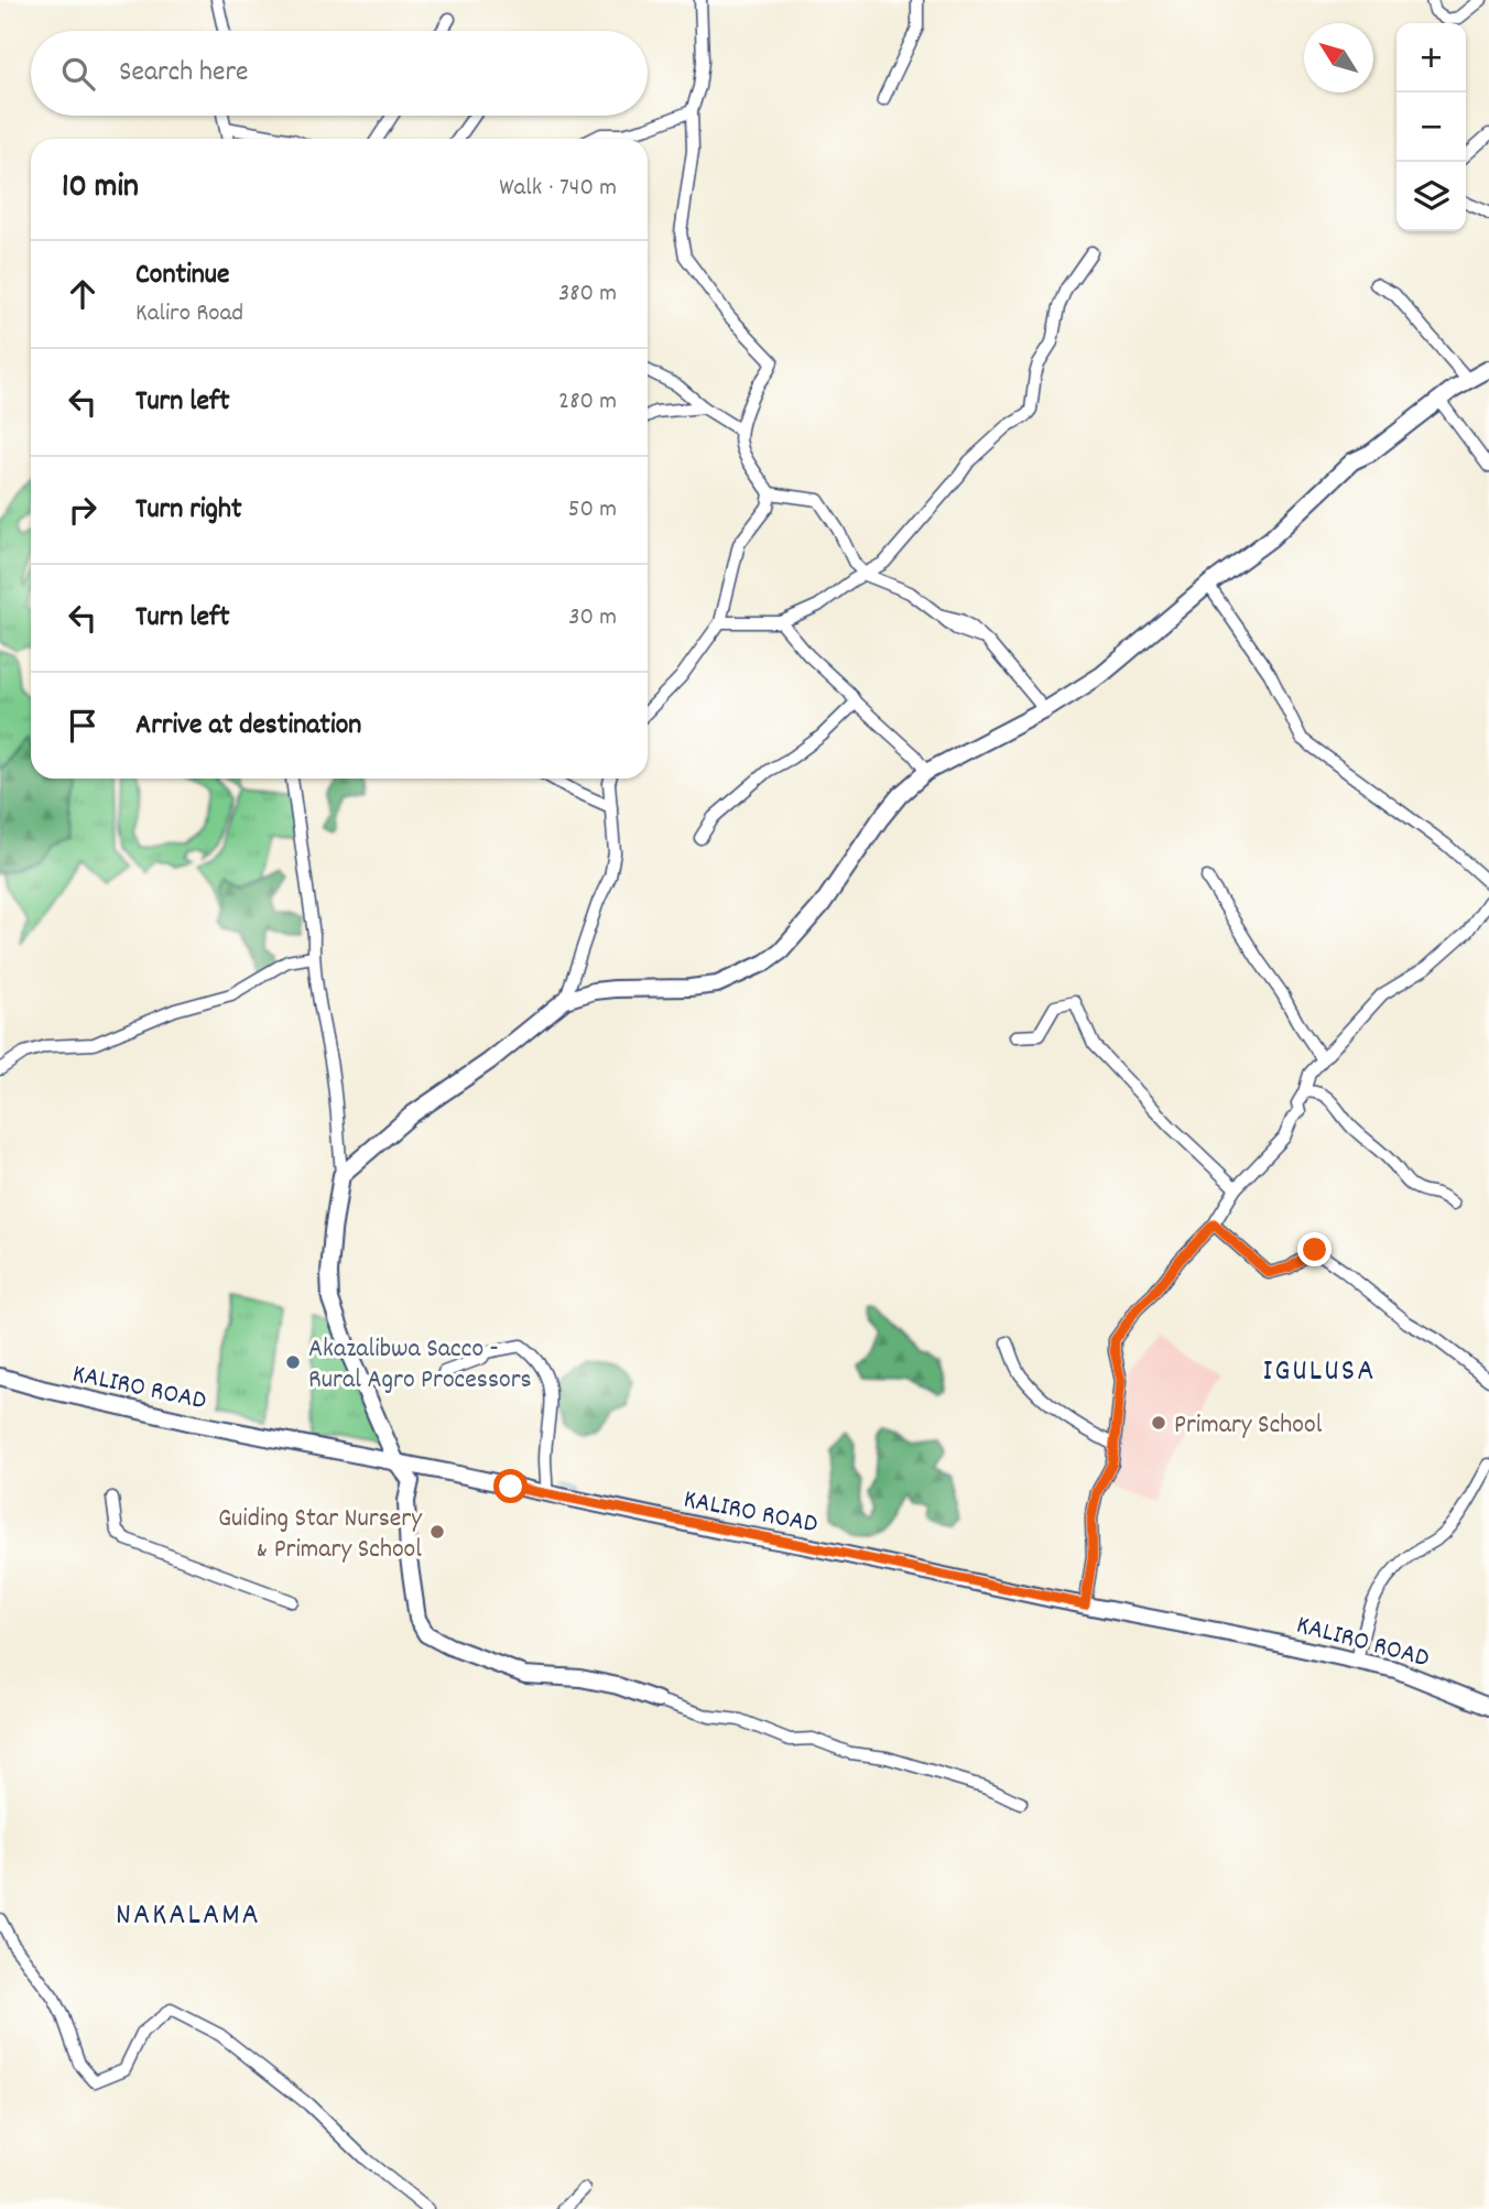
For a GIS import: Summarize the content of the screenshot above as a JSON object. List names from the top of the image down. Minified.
{"streets":{"street":["KALIRO ROAD"]},"districts":["IGULUSA","NAKALAMA"],"places":["Akazalibwa Sacco - Rural Agro Processors","Primary School","Guiding Star Nursery & Primary School"],"north":"top left","page":{"map_buttons":["+","−"],"search":"Search here","heading":["10 min","Walk · 740 m"],"list":[["Continue","Kaliro Road","380 m"],["Turn left","280 m"],["Turn right","50 m"],["Turn left","30 m"],"Arrive at destination"]}}
